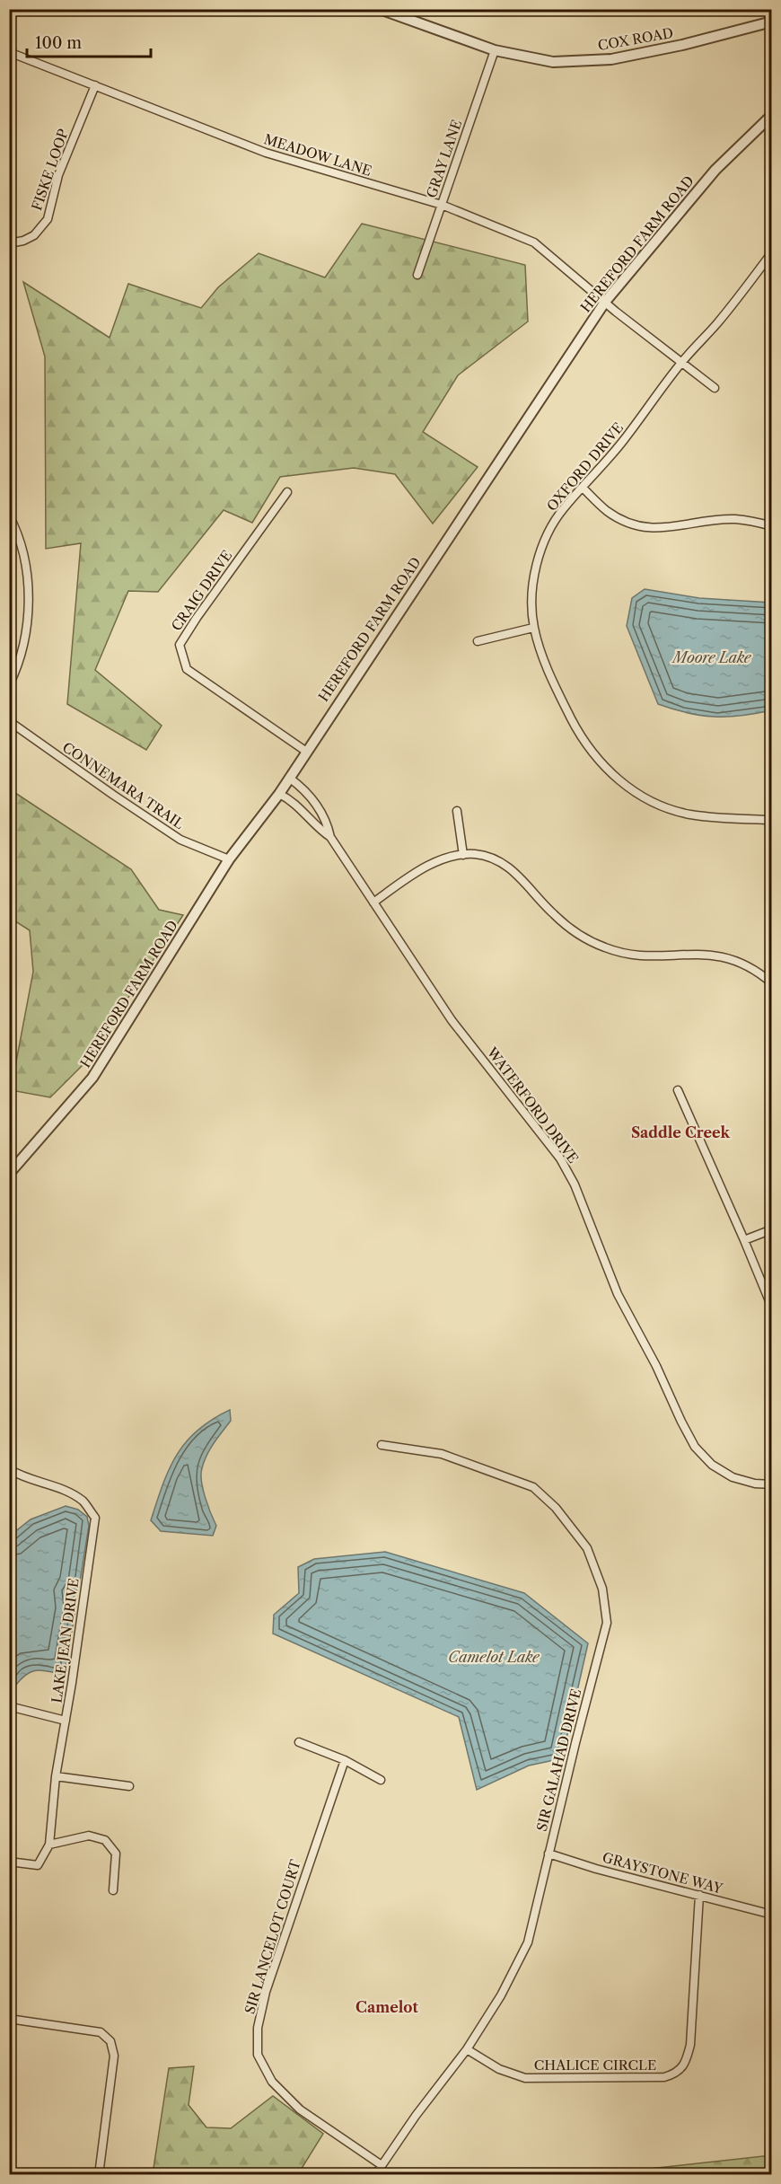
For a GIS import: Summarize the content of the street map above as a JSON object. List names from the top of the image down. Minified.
{"streets":{"street":["COX ROAD","MEADOW LANE","GRAY LANE","FISKE LOOP","HEREFORD FARM ROAD","OXFORD DRIVE","CRAIG DRIVE","CONNEMARA TRAIL","WATERFORD DRIVE","LAKE JEAN DRIVE","SIR GALAHAD DRIVE","GRAYSTONE WAY","SIR LANCELOT COURT","CHALICE CIRCLE"]},"crossings":[["COX ROAD","GRAY LANE"],["MEADOW LANE","GRAY LANE"],["MEADOW LANE","FISKE LOOP"],["MEADOW LANE","HEREFORD FARM ROAD"],["MEADOW LANE","OXFORD DRIVE"],["HEREFORD FARM ROAD","CRAIG DRIVE"],["HEREFORD FARM ROAD","CONNEMARA TRAIL"],["HEREFORD FARM ROAD","WATERFORD DRIVE"],["SIR GALAHAD DRIVE","GRAYSTONE WAY"],["SIR GALAHAD DRIVE","SIR LANCELOT COURT"],["SIR GALAHAD DRIVE","CHALICE CIRCLE"],["GRAYSTONE WAY","CHALICE CIRCLE"]],"districts":["Saddle Creek","Camelot"],"water":["Moore Lake","Camelot Lake"],"scale_bar":"100 m"}
